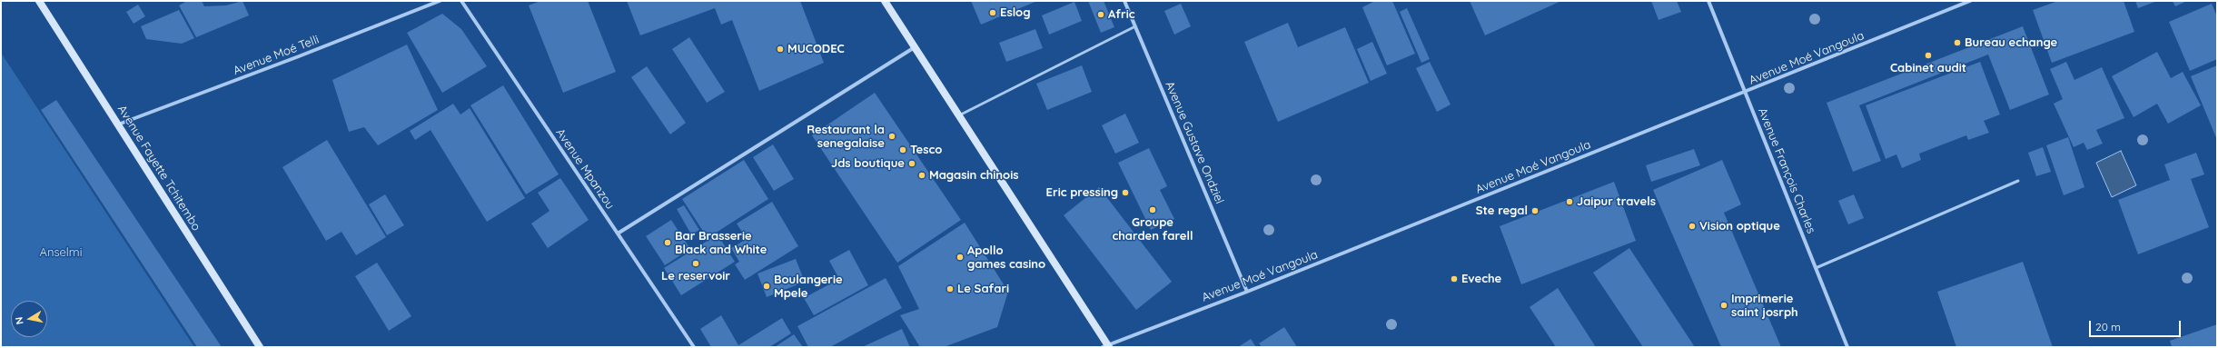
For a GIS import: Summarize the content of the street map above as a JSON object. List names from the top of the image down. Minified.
{"streets":{"main road":["Avenue Fayette Tchitembo"],"street":["Avenue Moé Telli","Avenue Moé Vangoula","Avenue Gustave Ondziel","Avenue Mpanzou","Avenue François Charles"]},"crossings":[["Avenue Moé Telli","Avenue Fayette Tchitembo"],["Avenue Moé Vangoula","Avenue Gustave Ondziel"],["Avenue Moé Vangoula","Avenue François Charles"]],"parks":["Anselmi"],"places":["Eslog","Afric","Bureau echange","MUCODEC","Cabinet audit","Restaurant la senegalaise","Tesco","Jds boutique","Magasin chinois","Eric pressing","Jaipur travels","Groupe charden farell","Ste regal","Vision optique","Bar Brasserie Black and White","Apollo games casino","Le reservoir","Eveche","Boulangerie Mpele","Le Safari","Imprimerie saint josrph"],"scale_bar":"20 m","north":"left"}
